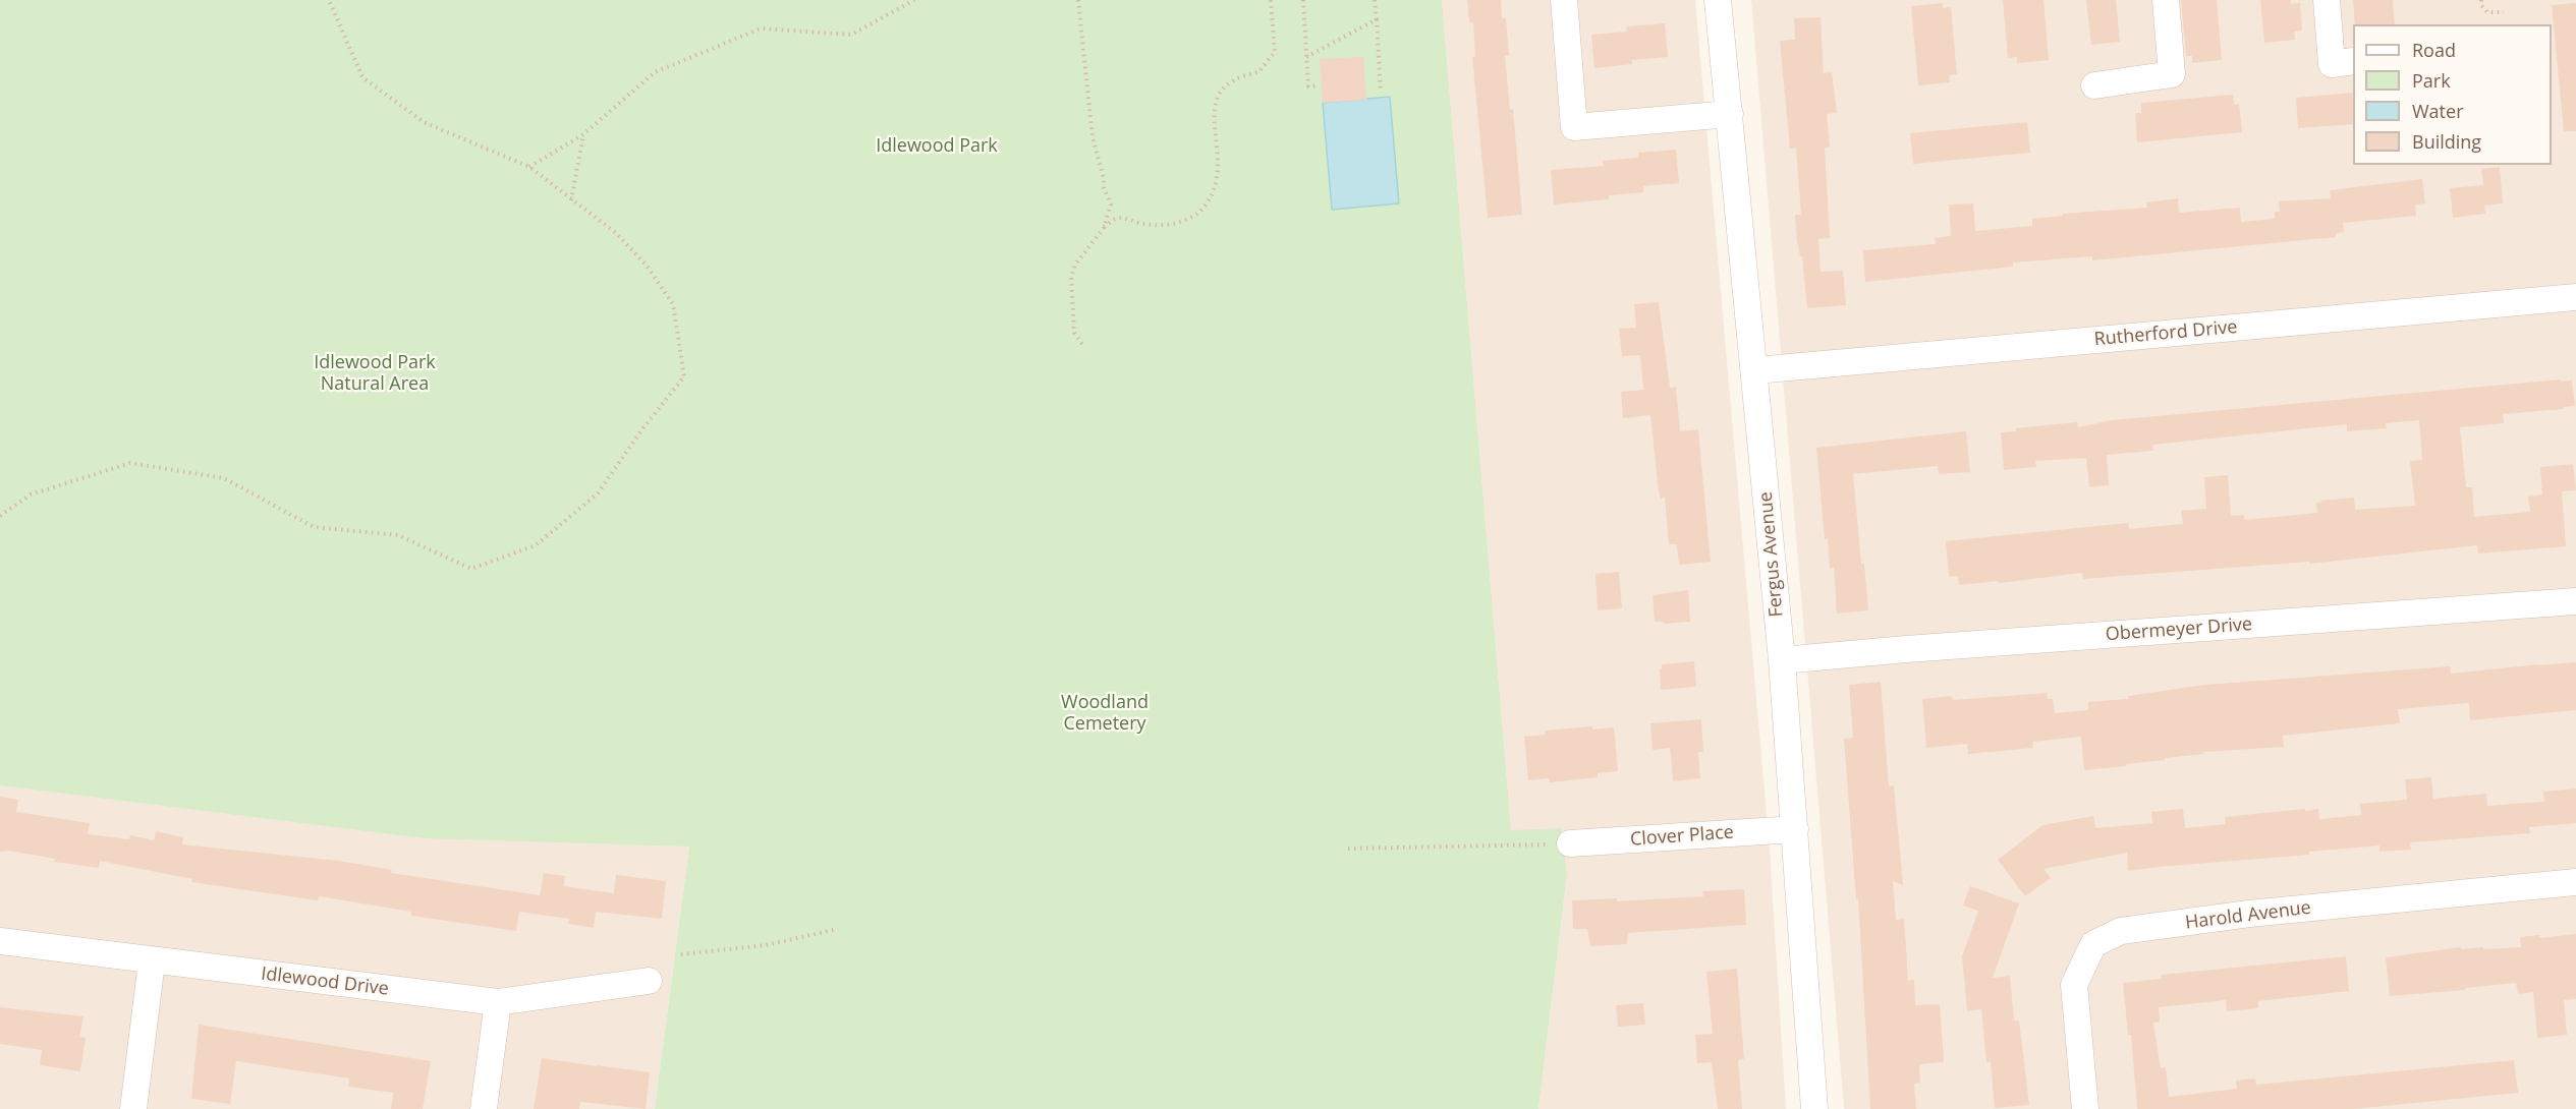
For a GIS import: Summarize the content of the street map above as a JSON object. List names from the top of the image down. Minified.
{"streets":{"street":["Rutherford Drive","Fergus Avenue","Obermeyer Drive","Clover Place","Harold Avenue","Idlewood Drive"]},"crossings":[["Rutherford Drive","Fergus Avenue"],["Fergus Avenue","Obermeyer Drive"],["Fergus Avenue","Clover Place"]],"parks":["Idlewood Park","Idlewood Park Natural Area","Woodland Cemetery"],"legend":["Road","Park","Water","Building"]}
